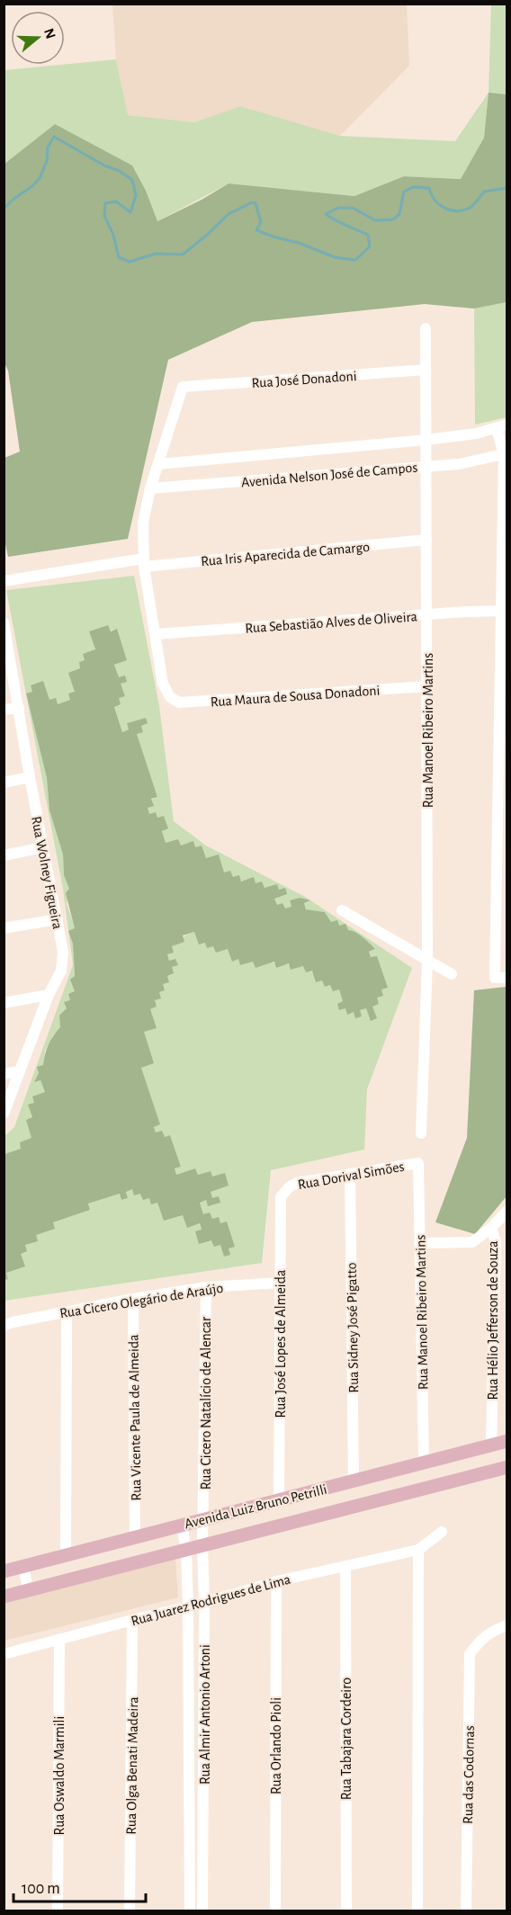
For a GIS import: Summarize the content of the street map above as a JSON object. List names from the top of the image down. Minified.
{"streets":{"main road":["Avenida Luiz Bruno Petrilli"],"street":["Rua José Donadoni","Avenida Nelson José de Campos","Rua Iris Aparecida de Camargo","Rua Sebastião Alves de Oliveira","Rua Maura de Sousa Donadoni","Rua Manoel Ribeiro Martins","Rua Wolney Figueira","Rua Dorival Simões","Rua Cicero Olegário de Araújo","Rua Hélio Jefferson de Souza","Rua Sidney José Pigatto","Rua José Lopes de Almeida","Rua Cicero Natalício de Alencar","Rua Vicente Paula de Almeida","Rua Juarez Rodrigues de Lima","Rua Almir Antonio Artoni","Rua Tabajara Cordeiro","Rua Orlando Pioli","Rua Olga Benati Madeira","Rua das Codornas","Rua Oswaldo Marmili"]},"crossings":[["Rua José Donadoni","Avenida Nelson José de Campos"],["Rua José Donadoni","Rua Manoel Ribeiro Martins"],["Avenida Nelson José de Campos","Rua Manoel Ribeiro Martins"],["Rua Iris Aparecida de Camargo","Rua Manoel Ribeiro Martins"],["Rua Sebastião Alves de Oliveira","Rua Maura de Sousa Donadoni"],["Rua Sebastião Alves de Oliveira","Rua Manoel Ribeiro Martins"],["Rua Maura de Sousa Donadoni","Rua Manoel Ribeiro Martins"],["Rua Manoel Ribeiro Martins","Rua Dorival Simões"],["Rua Manoel Ribeiro Martins","Avenida Luiz Bruno Petrilli"],["Rua Dorival Simões","Rua Sidney José Pigatto"],["Rua Dorival Simões","Rua José Lopes de Almeida"],["Rua Cicero Olegário de Araújo","Rua José Lopes de Almeida"],["Rua Cicero Olegário de Araújo","Rua Cicero Natalício de Alencar"],["Rua Cicero Olegário de Araújo","Rua Vicente Paula de Almeida"],["Rua Hélio Jefferson de Souza","Avenida Luiz Bruno Petrilli"],["Rua Sidney José Pigatto","Avenida Luiz Bruno Petrilli"],["Rua José Lopes de Almeida","Avenida Luiz Bruno Petrilli"],["Rua Cicero Natalício de Alencar","Avenida Luiz Bruno Petrilli"],["Rua Cicero Natalício de Alencar","Rua Almir Antonio Artoni"],["Rua Vicente Paula de Almeida","Avenida Luiz Bruno Petrilli"],["Avenida Luiz Bruno Petrilli","Rua Almir Antonio Artoni"],["Rua Juarez Rodrigues de Lima","Rua Almir Antonio Artoni"],["Rua Juarez Rodrigues de Lima","Rua Tabajara Cordeiro"],["Rua Juarez Rodrigues de Lima","Rua Orlando Pioli"],["Rua Juarez Rodrigues de Lima","Rua Olga Benati Madeira"],["Rua Juarez Rodrigues de Lima","Rua Oswaldo Marmili"]],"scale_bar":"100 m","north":"right"}
